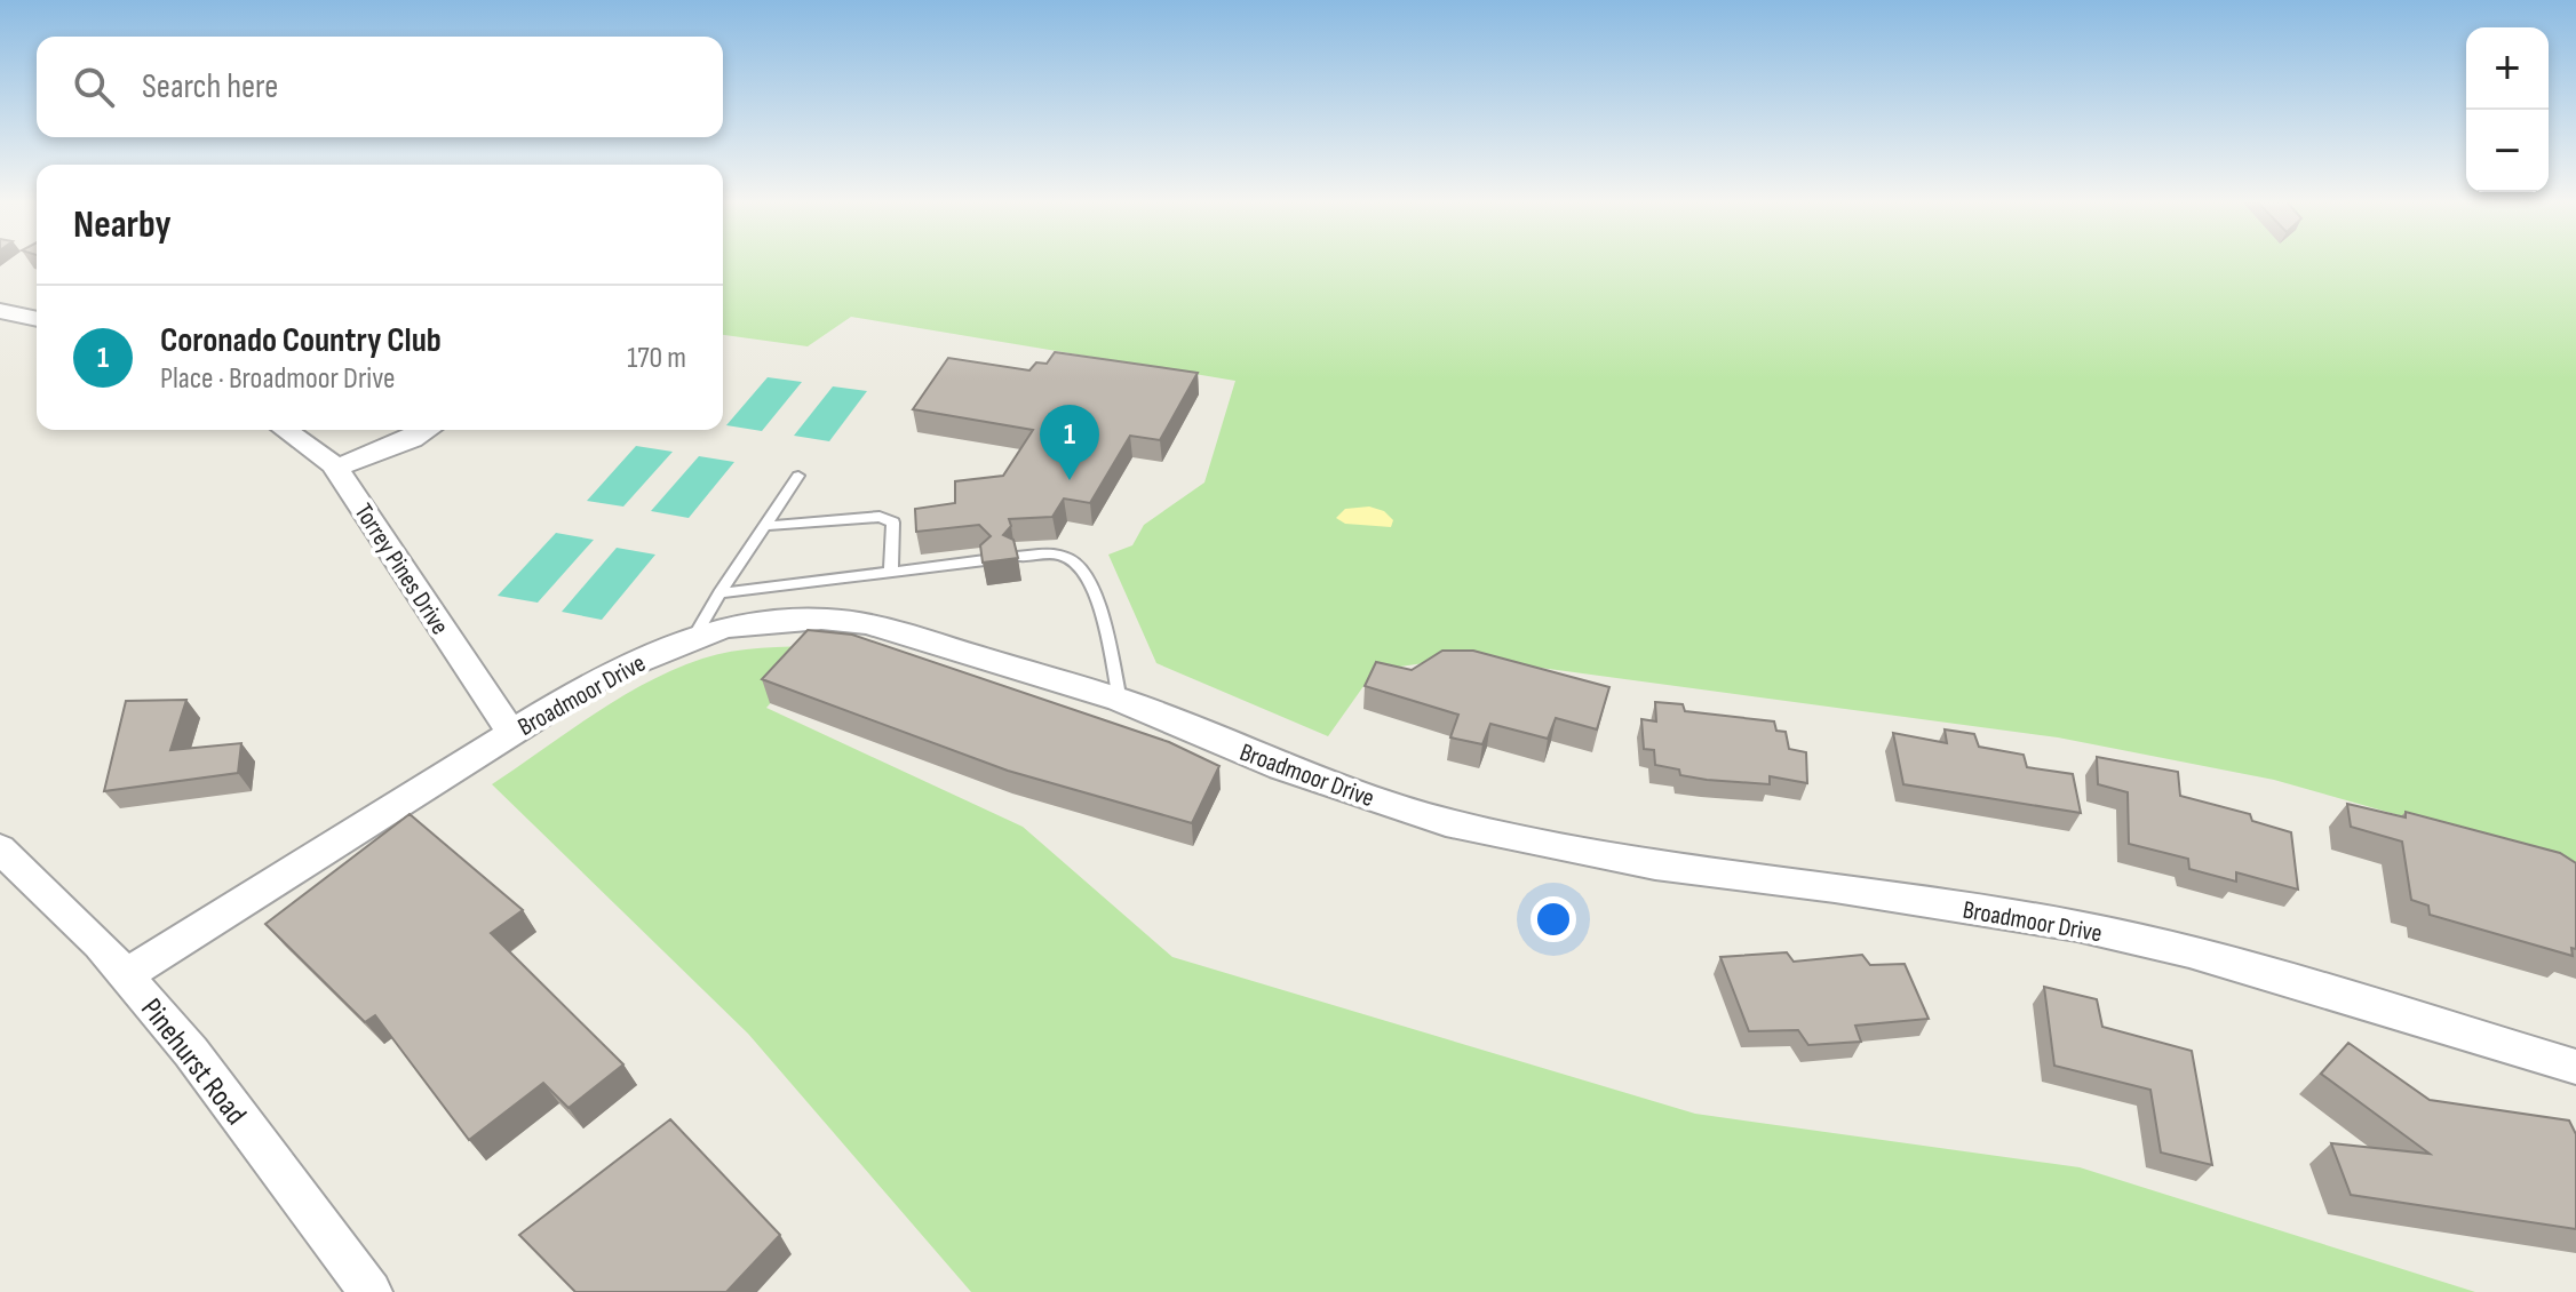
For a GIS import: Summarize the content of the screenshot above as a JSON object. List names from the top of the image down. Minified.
{"streets":{"street":["Torrey Pines Drive","Broadmoor Drive","Pinehurst Road"]},"crossings":[["Torrey Pines Drive","Broadmoor Drive"],["Broadmoor Drive","Pinehurst Road"]],"page":{"map_buttons":["+","−"],"search":"Search here","heading":"Nearby","list":[{"mark":"1","name":"Coronado Country Club","note":"Place · Broadmoor Drive","value":"170 m"}],"pins":"1"}}
